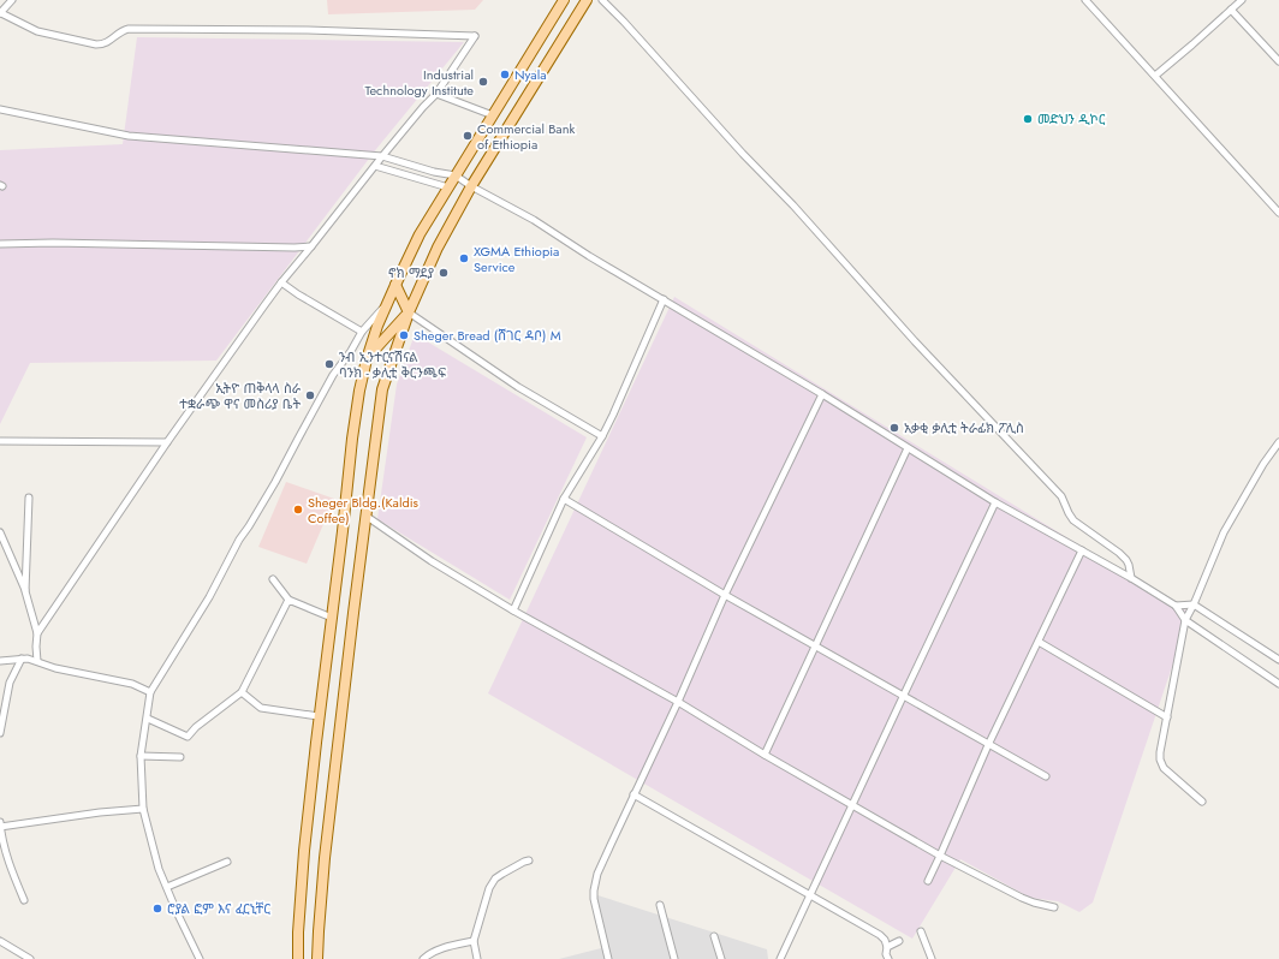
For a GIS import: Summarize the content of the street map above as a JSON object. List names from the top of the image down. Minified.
{"places":["Nyala","Industrial Technology Institute","መድህን ዲኮር","Commercial Bank of Ethiopia","XGMA Ethiopia Service","ኖክ ማደያ","Sheger Bread (ሸገር ዳቦ) M","ንብ ኢንተርናሽናል ባንክ - ቃሊቲ ቅርንጫፍ","ኢትዮ ጠቅላላ ስራ ተቋራጭ ዋና መስሪያ ቤት","አቃቂ ቃሊቲ ትራፊክ ፖሊስ","Sheger Bldg.(Kaldis Coffee)","ሮያል ፎም እና ፈርኒቸር"]}
